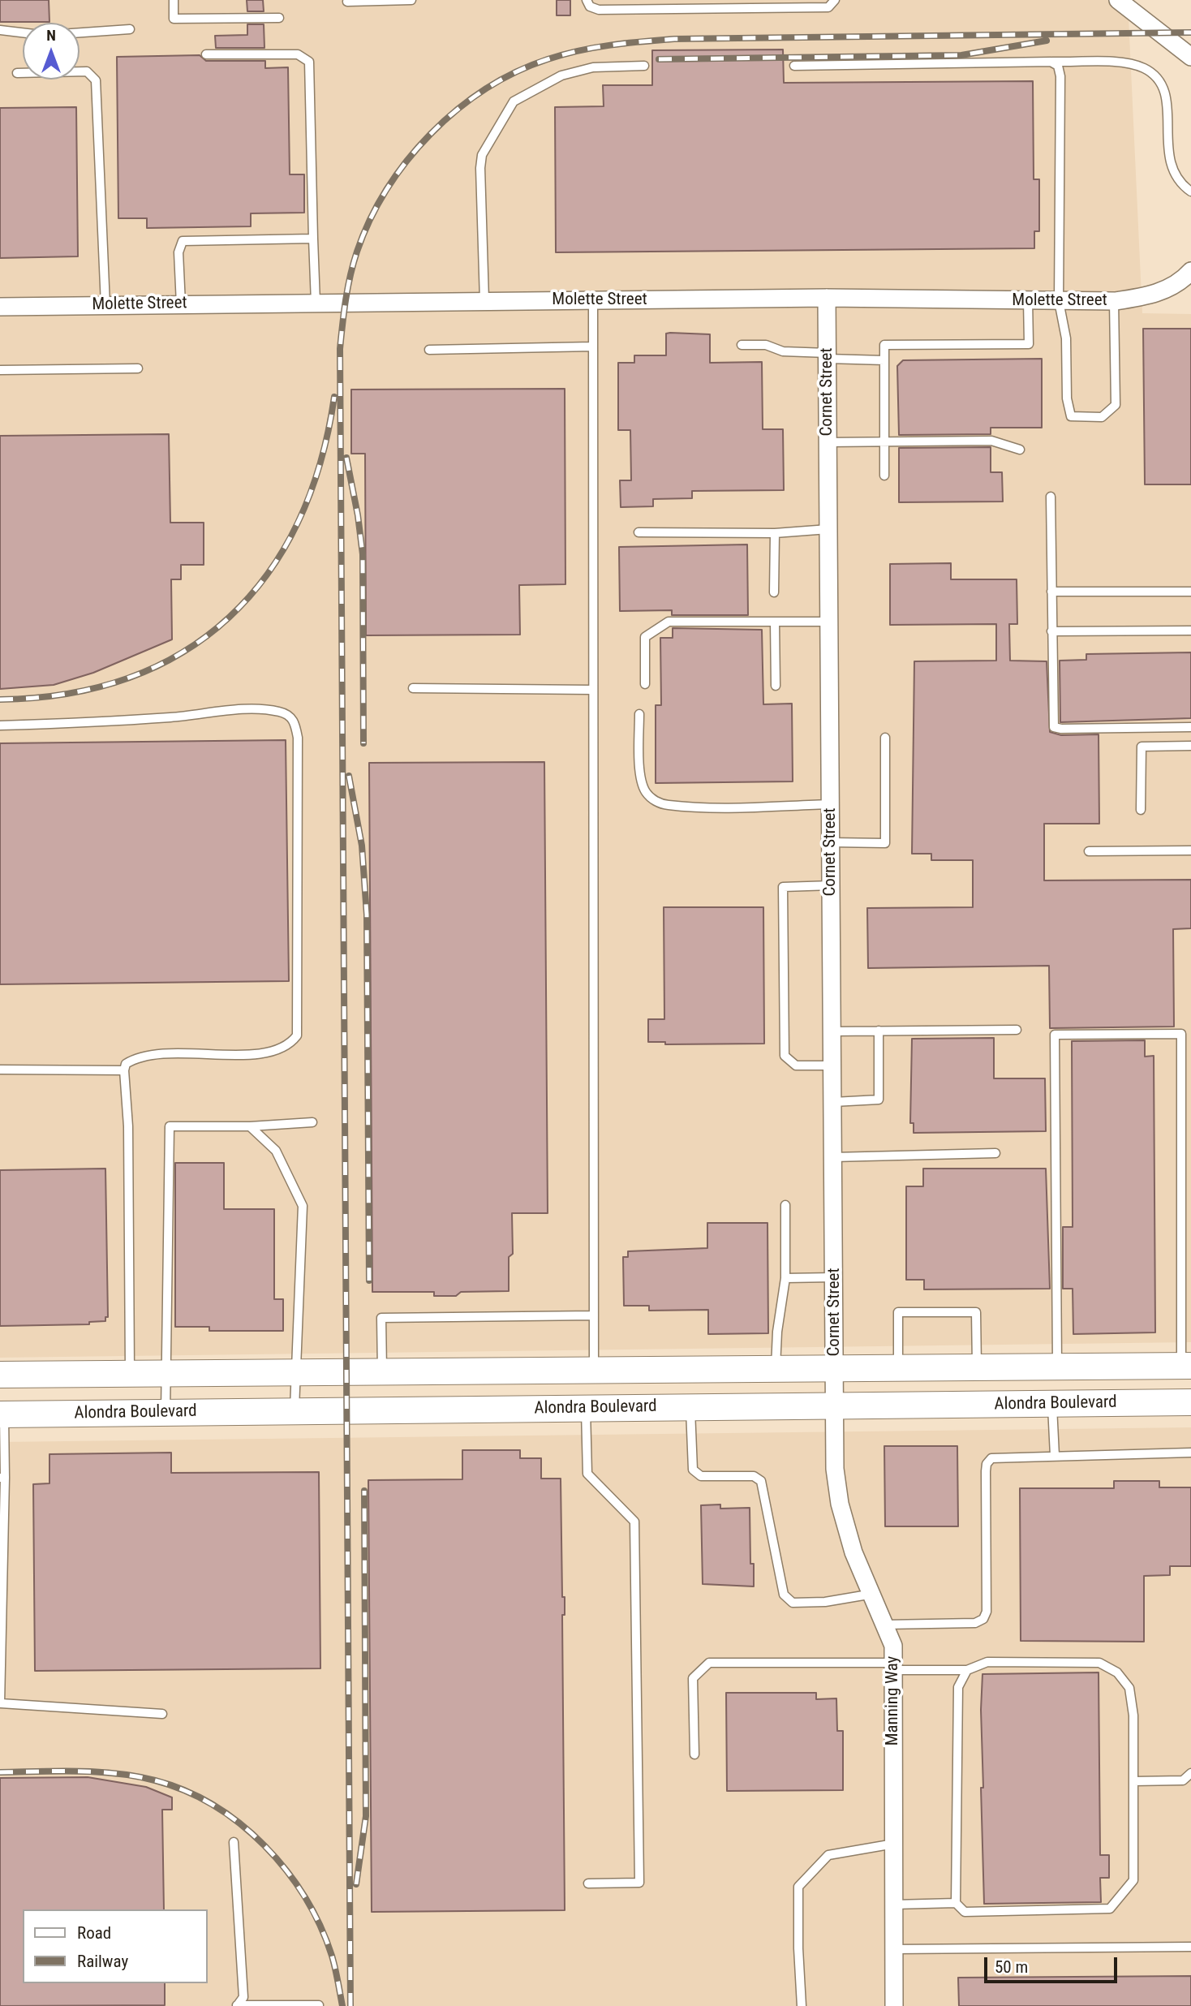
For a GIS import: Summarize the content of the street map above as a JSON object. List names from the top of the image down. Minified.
{"streets":{"main road":["Alondra Boulevard"],"street":["Molette Street","Cornet Street","Manning Way"]},"crossings":[["Molette Street","Cornet Street"],["Cornet Street","Alondra Boulevard"],["Cornet Street","Manning Way"],["Alondra Boulevard","Manning Way"]],"legend":["Road","Railway"],"scale_bar":"50 m","north":"top"}
